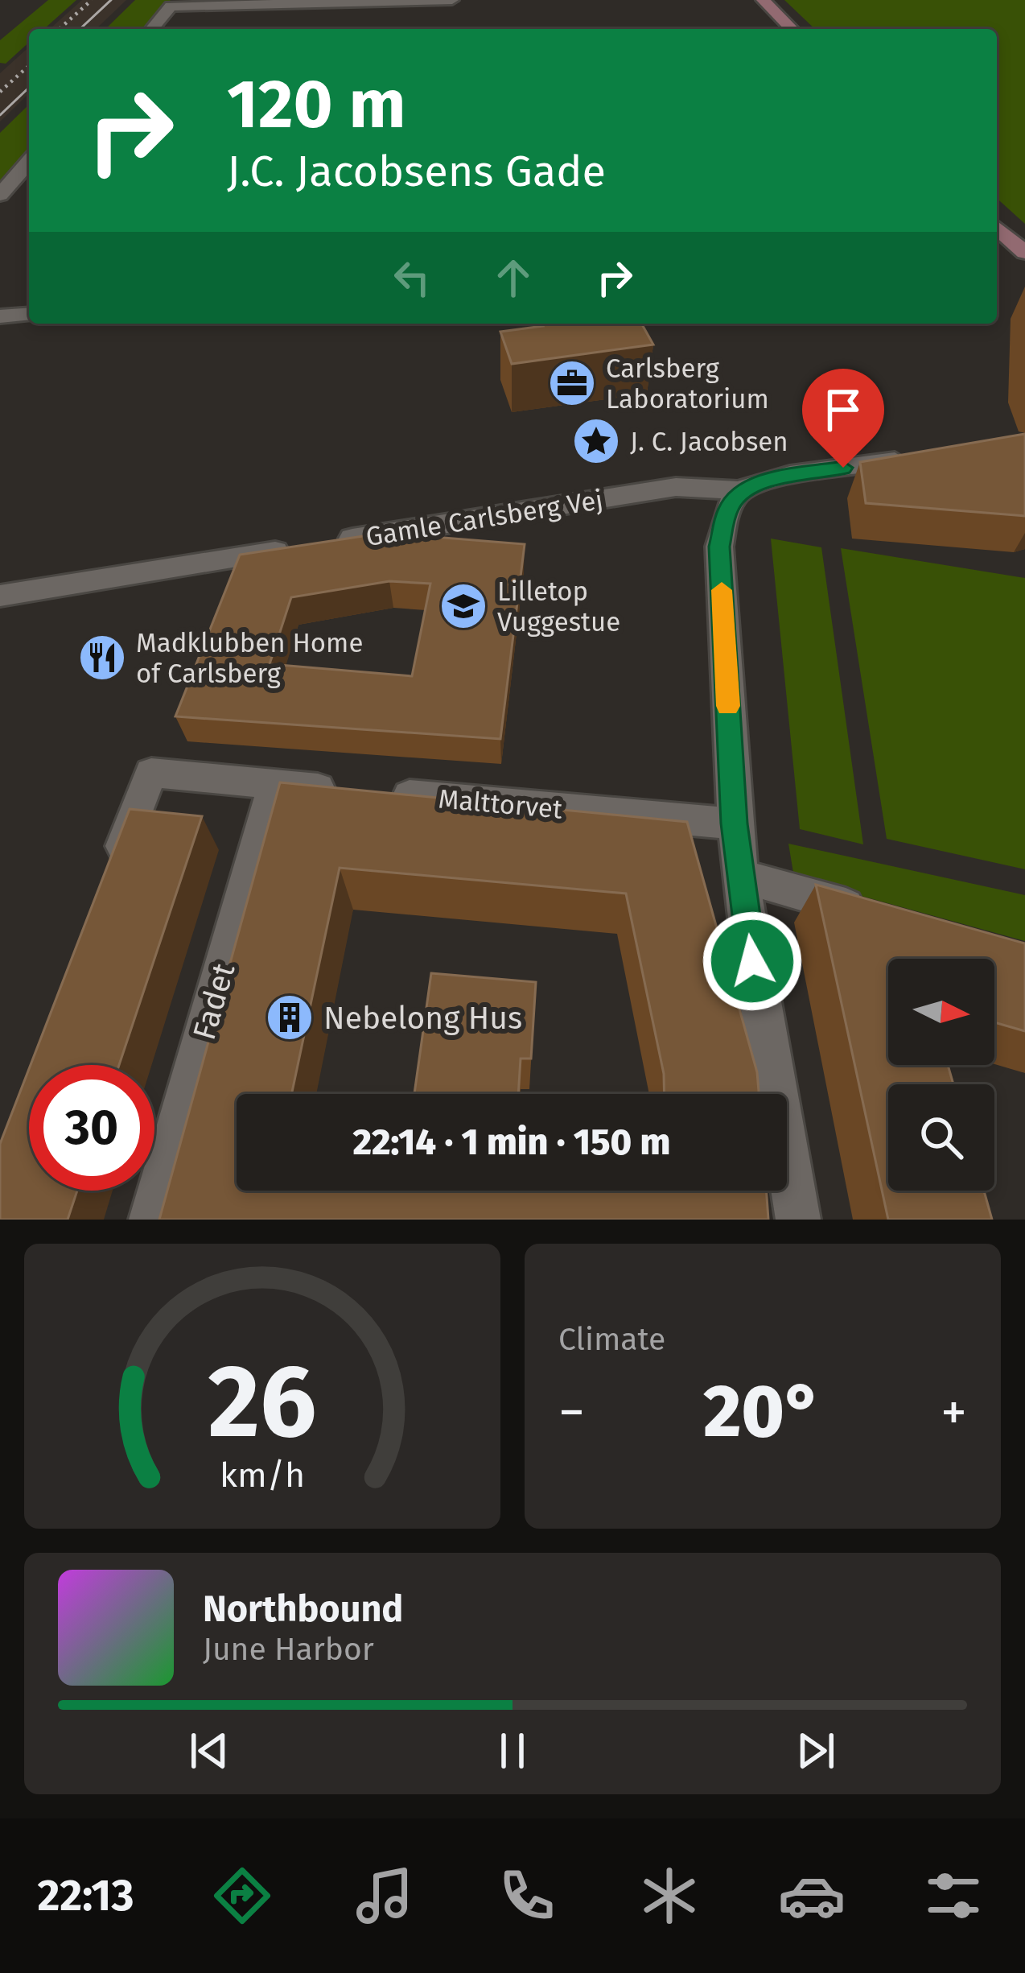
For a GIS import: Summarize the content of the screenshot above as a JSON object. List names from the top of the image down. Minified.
{"streets":{"street":["Gamle Carlsberg Vej","Malttorvet","Fadet"]},"places":{"office":["Carlsberg Laboratorium"],"place":["J. C. Jacobsen"],"school or university":["Lilletop Vuggestue"],"restaurant":["Madklubben Home of Carlsberg"],"building":["Nebelong Hus"]},"north":"right","page":{"turn":["120 m","J.C. Jacobsens Gade"],"limit":"30","trip":"22:14 · 1 min · 150 m","tile":"Climate","heat":["−","20°","+"],"song":["Northbound","June Harbor"],"tabs":"22:13","gauge":["26","km/h"]}}
